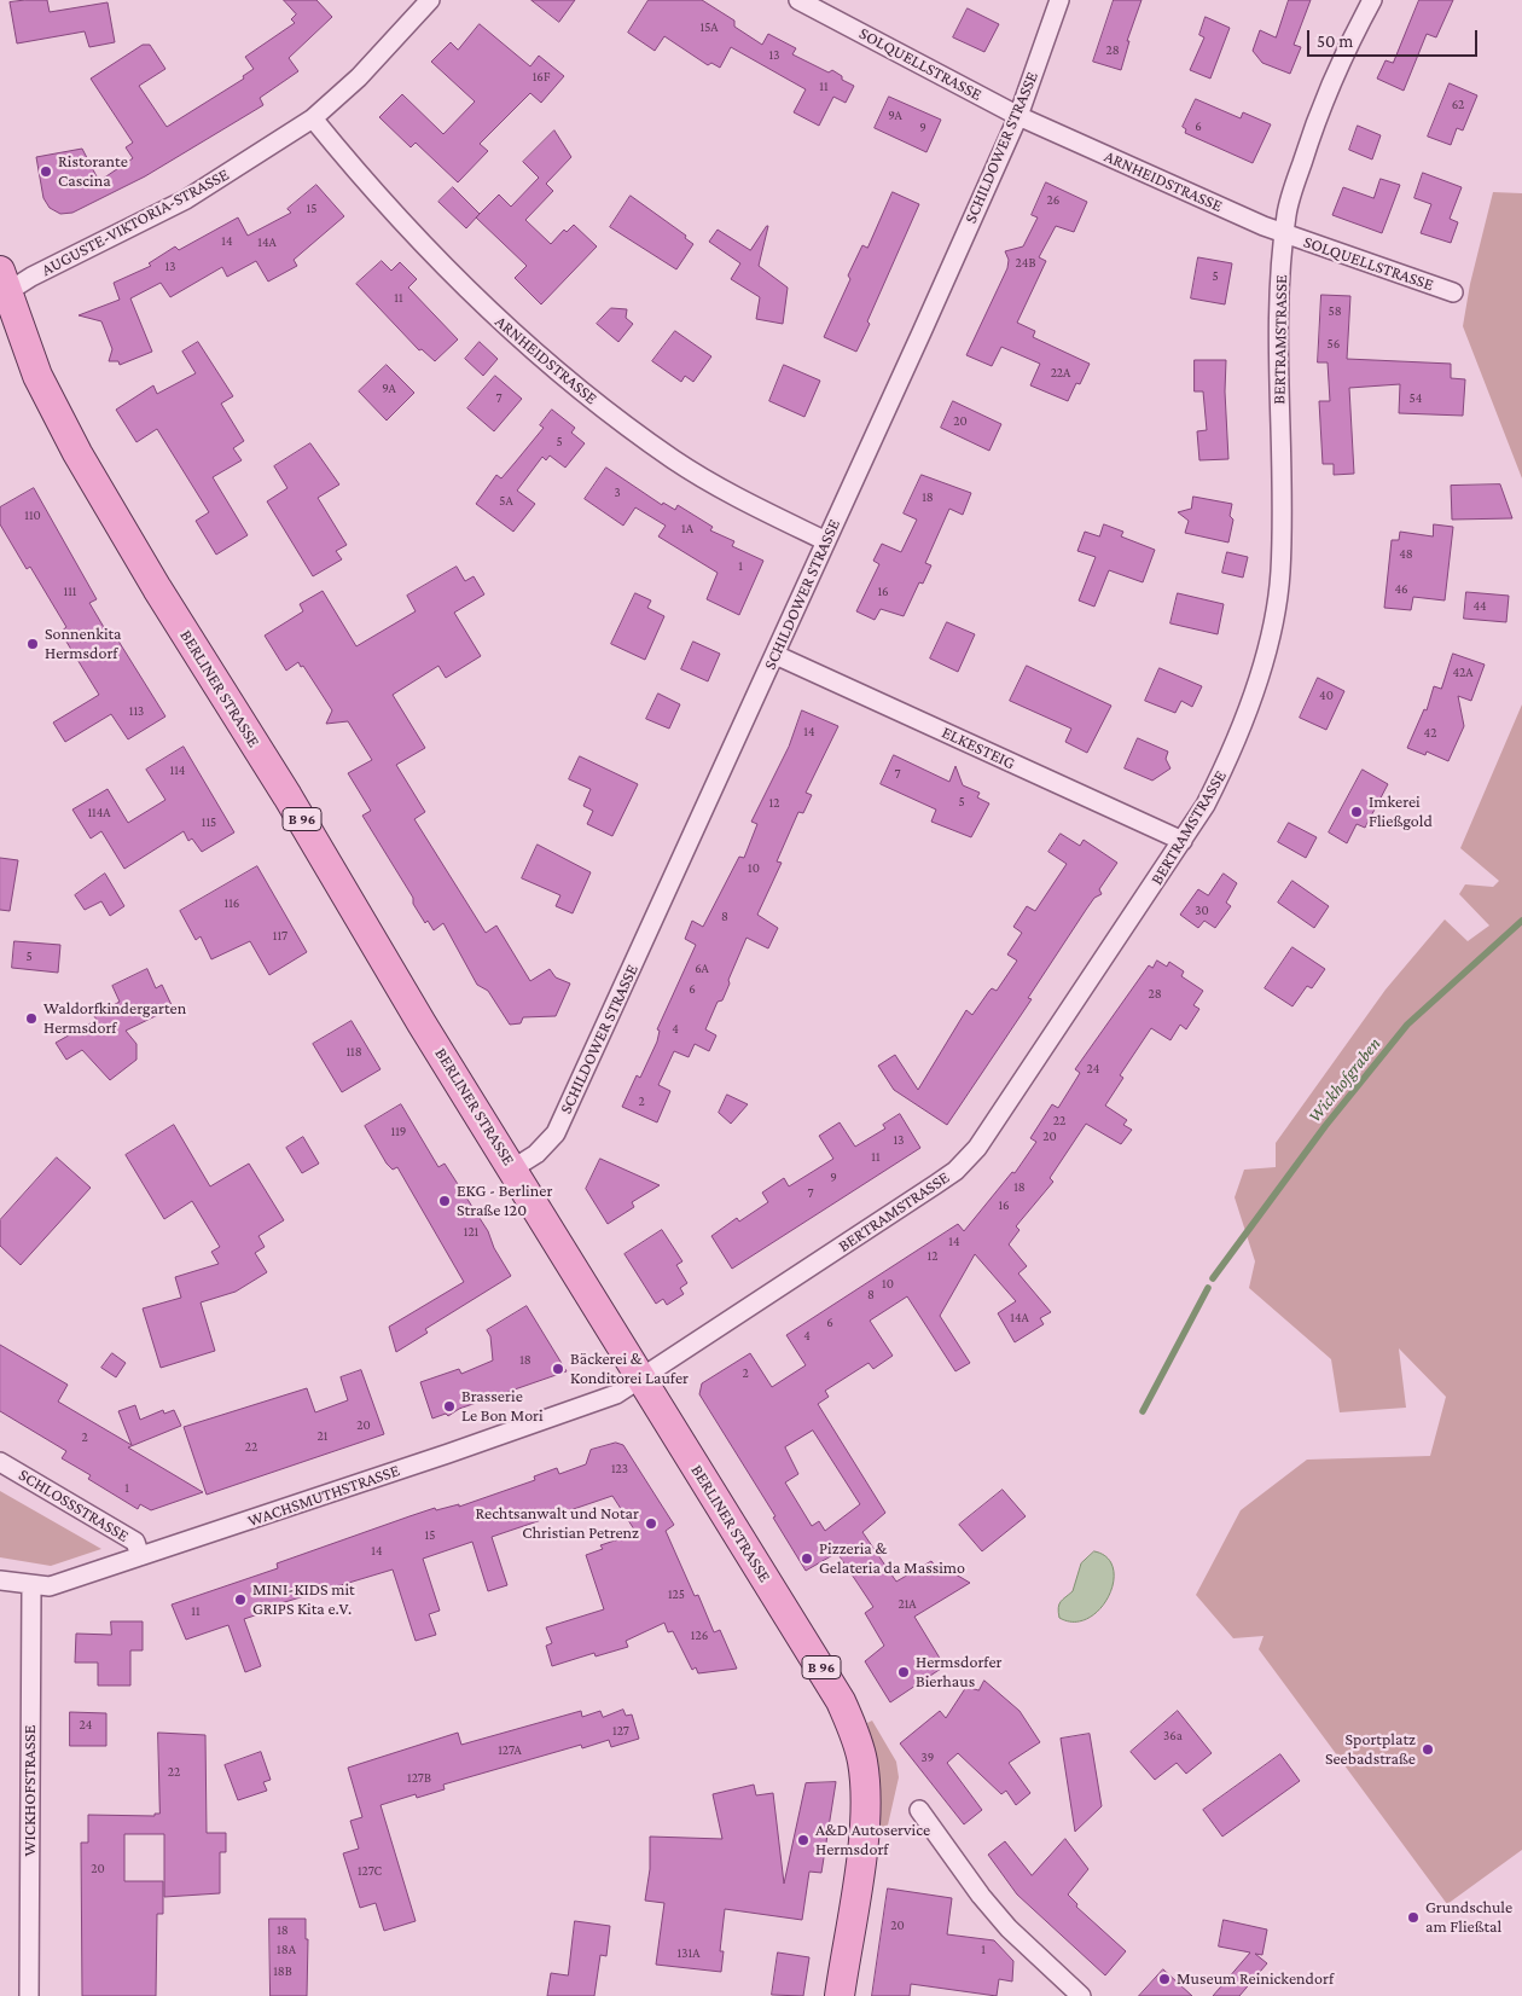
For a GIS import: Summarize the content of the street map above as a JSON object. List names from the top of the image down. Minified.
{"streets":{"main road":["BERLINER STRASSE","B 96"],"street":["SOLQUELLSTRASSE","SCHILDOWER STRASSE","ARNHEIDSTRASSE","AUGUSTE-VIKTORIA-STRASSE","BERTRAMSTRASSE","ELKESTEIG","WACHSMUTHSTRASSE","SCHLOSSSTRASSE","WICKHOFSTRASSE"]},"crossings":[["SOLQUELLSTRASSE","SCHILDOWER STRASSE"],["SOLQUELLSTRASSE","ARNHEIDSTRASSE"],["SOLQUELLSTRASSE","BERTRAMSTRASSE"],["SCHILDOWER STRASSE","ARNHEIDSTRASSE"],["SCHILDOWER STRASSE","BERLINER STRASSE"],["SCHILDOWER STRASSE","ELKESTEIG"],["ARNHEIDSTRASSE","AUGUSTE-VIKTORIA-STRASSE"],["ARNHEIDSTRASSE","BERTRAMSTRASSE"],["AUGUSTE-VIKTORIA-STRASSE","BERLINER STRASSE"],["BERTRAMSTRASSE","BERLINER STRASSE"],["BERTRAMSTRASSE","ELKESTEIG"],["BERTRAMSTRASSE","WACHSMUTHSTRASSE"],["BERLINER STRASSE","WACHSMUTHSTRASSE"],["WACHSMUTHSTRASSE","SCHLOSSSTRASSE"],["WACHSMUTHSTRASSE","WICKHOFSTRASSE"]],"water":["Wickhofgraben"],"places":["Ristorante Cascina","Sonnenkita Hermsdorf","Imkerei Fließgold","Waldorfkindergarten Hermsdorf","EKG - Berliner Straße 120","Bäckerei & Konditorei Laufer","Brasserie Le Bon Mori","Rechtsanwalt und Notar Christian Petrenz","Pizzeria & Gelateria da Massimo","MINI-KIDS mit GRIPS Kita e.V.","Hermsdorfer Bierhaus","Sportplatz Seebadstraße","A&D Autoservice Hermsdorf","Grundschule am Fließtal","Museum Reinickendorf"],"house_numbers":["15A","28","13","16F","11","62","9A","6","9","26","15","14","14A","24B","13","5","11","58","56","22A","9A","7","54","20","5","3","18","5A","110","1A","48","1","46","111","16","44","42A","40","113","14","42","114","7","5","12","114A","115","10","116","30","8","117","5","6A","6","28","4","118","24","2","22","119","20","13","11","9","18","7","16","121","14","12","10","8","14A","6","4","18","2","20","21","2","22","123","1","15","14","125","21A","11","126","24","127","36a","127A","39","22","127B","20","127C","20","18","18A","1","131A","18B"],"scale_bar":"50 m"}
